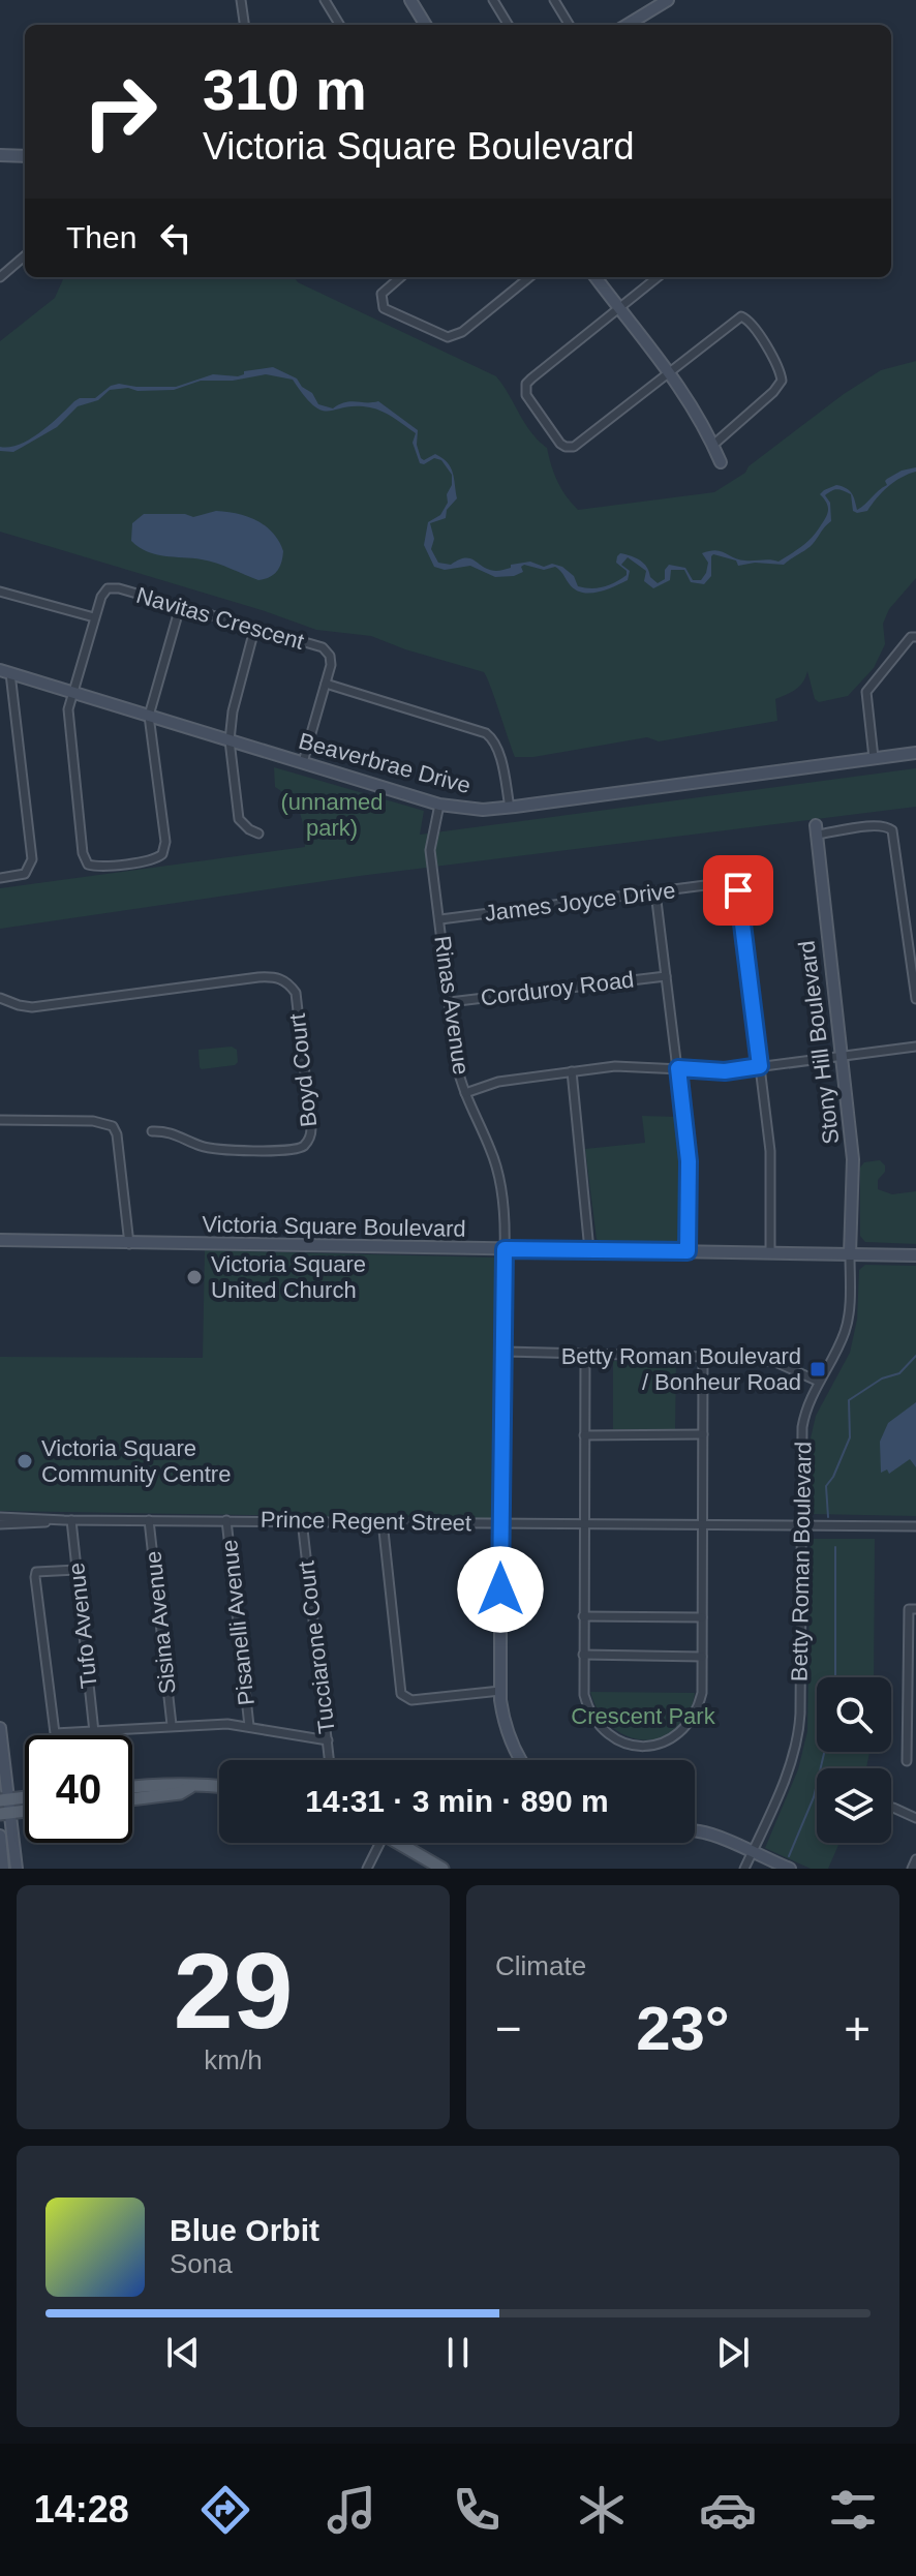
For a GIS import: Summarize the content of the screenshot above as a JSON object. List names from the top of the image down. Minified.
{"streets":{"street":["Navitas Crescent","Beaverbrae Drive","James Joyce Drive","Corduroy Road","Rinas Avenue","Stony Hill Boulevard","Boyd Court","Victoria Square Boulevard","Prince Regent Street","Betty Roman Boulevard","Sisina Avenue","Pisanelli Avenue","Tufo Avenue","Tucciarone Court"]},"crossings":[["Navitas Crescent","Beaverbrae Drive"],["Beaverbrae Drive","Rinas Avenue"],["James Joyce Drive","Rinas Avenue"],["James Joyce Drive","Victoria Square Boulevard"],["Corduroy Road","Rinas Avenue"],["Rinas Avenue","Victoria Square Boulevard"],["Stony Hill Boulevard","Victoria Square Boulevard"],["Stony Hill Boulevard","Betty Roman Boulevard"],["Victoria Square Boulevard","Betty Roman Boulevard"],["Prince Regent Street","Betty Roman Boulevard"],["Prince Regent Street","Sisina Avenue"],["Prince Regent Street","Pisanelli Avenue"],["Prince Regent Street","Tufo Avenue"],["Prince Regent Street","Tucciarone Court"]],"parks":["(unnamed park)","Crescent Park"],"places":{"other":["Victoria Square United Church","Victoria Square Community Centre"],"transit":["Betty Roman Boulevard / Bonheur Road"]},"page":{"turn":["310 m","Victoria Square Boulevard"],"then":"Then","limit":"40","trip":"14:31 · 3 min · 890 m","tile":[["29","km/h"],"Climate"],"heat":["−","23°","+"],"song":["Blue Orbit","Sona"],"tabs":"14:28"}}
